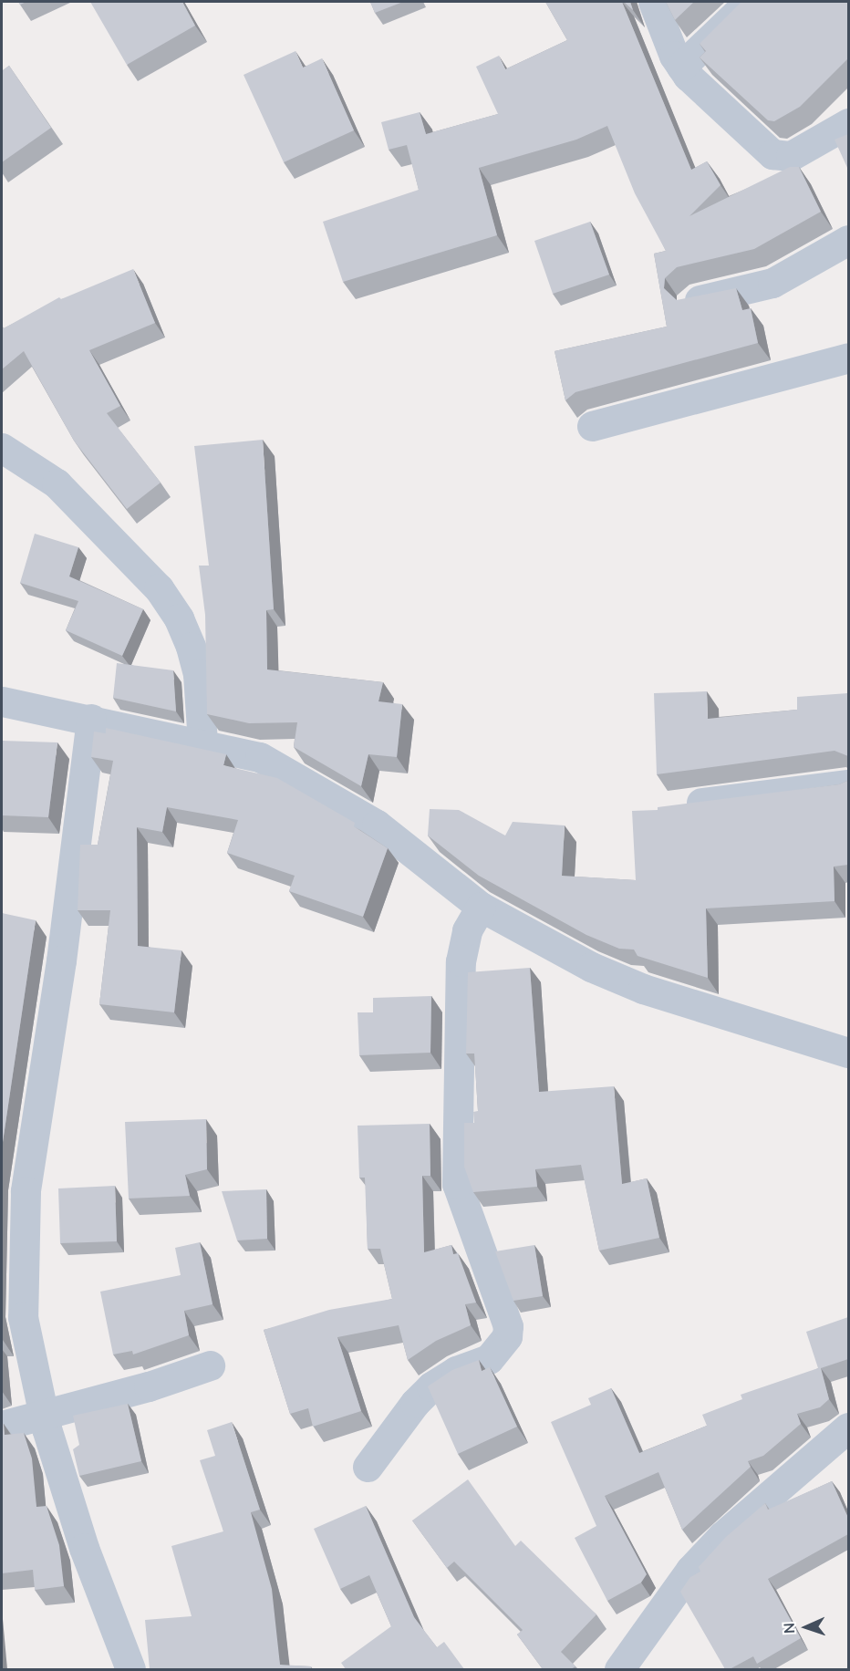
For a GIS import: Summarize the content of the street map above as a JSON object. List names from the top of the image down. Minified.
{"north":"left"}
